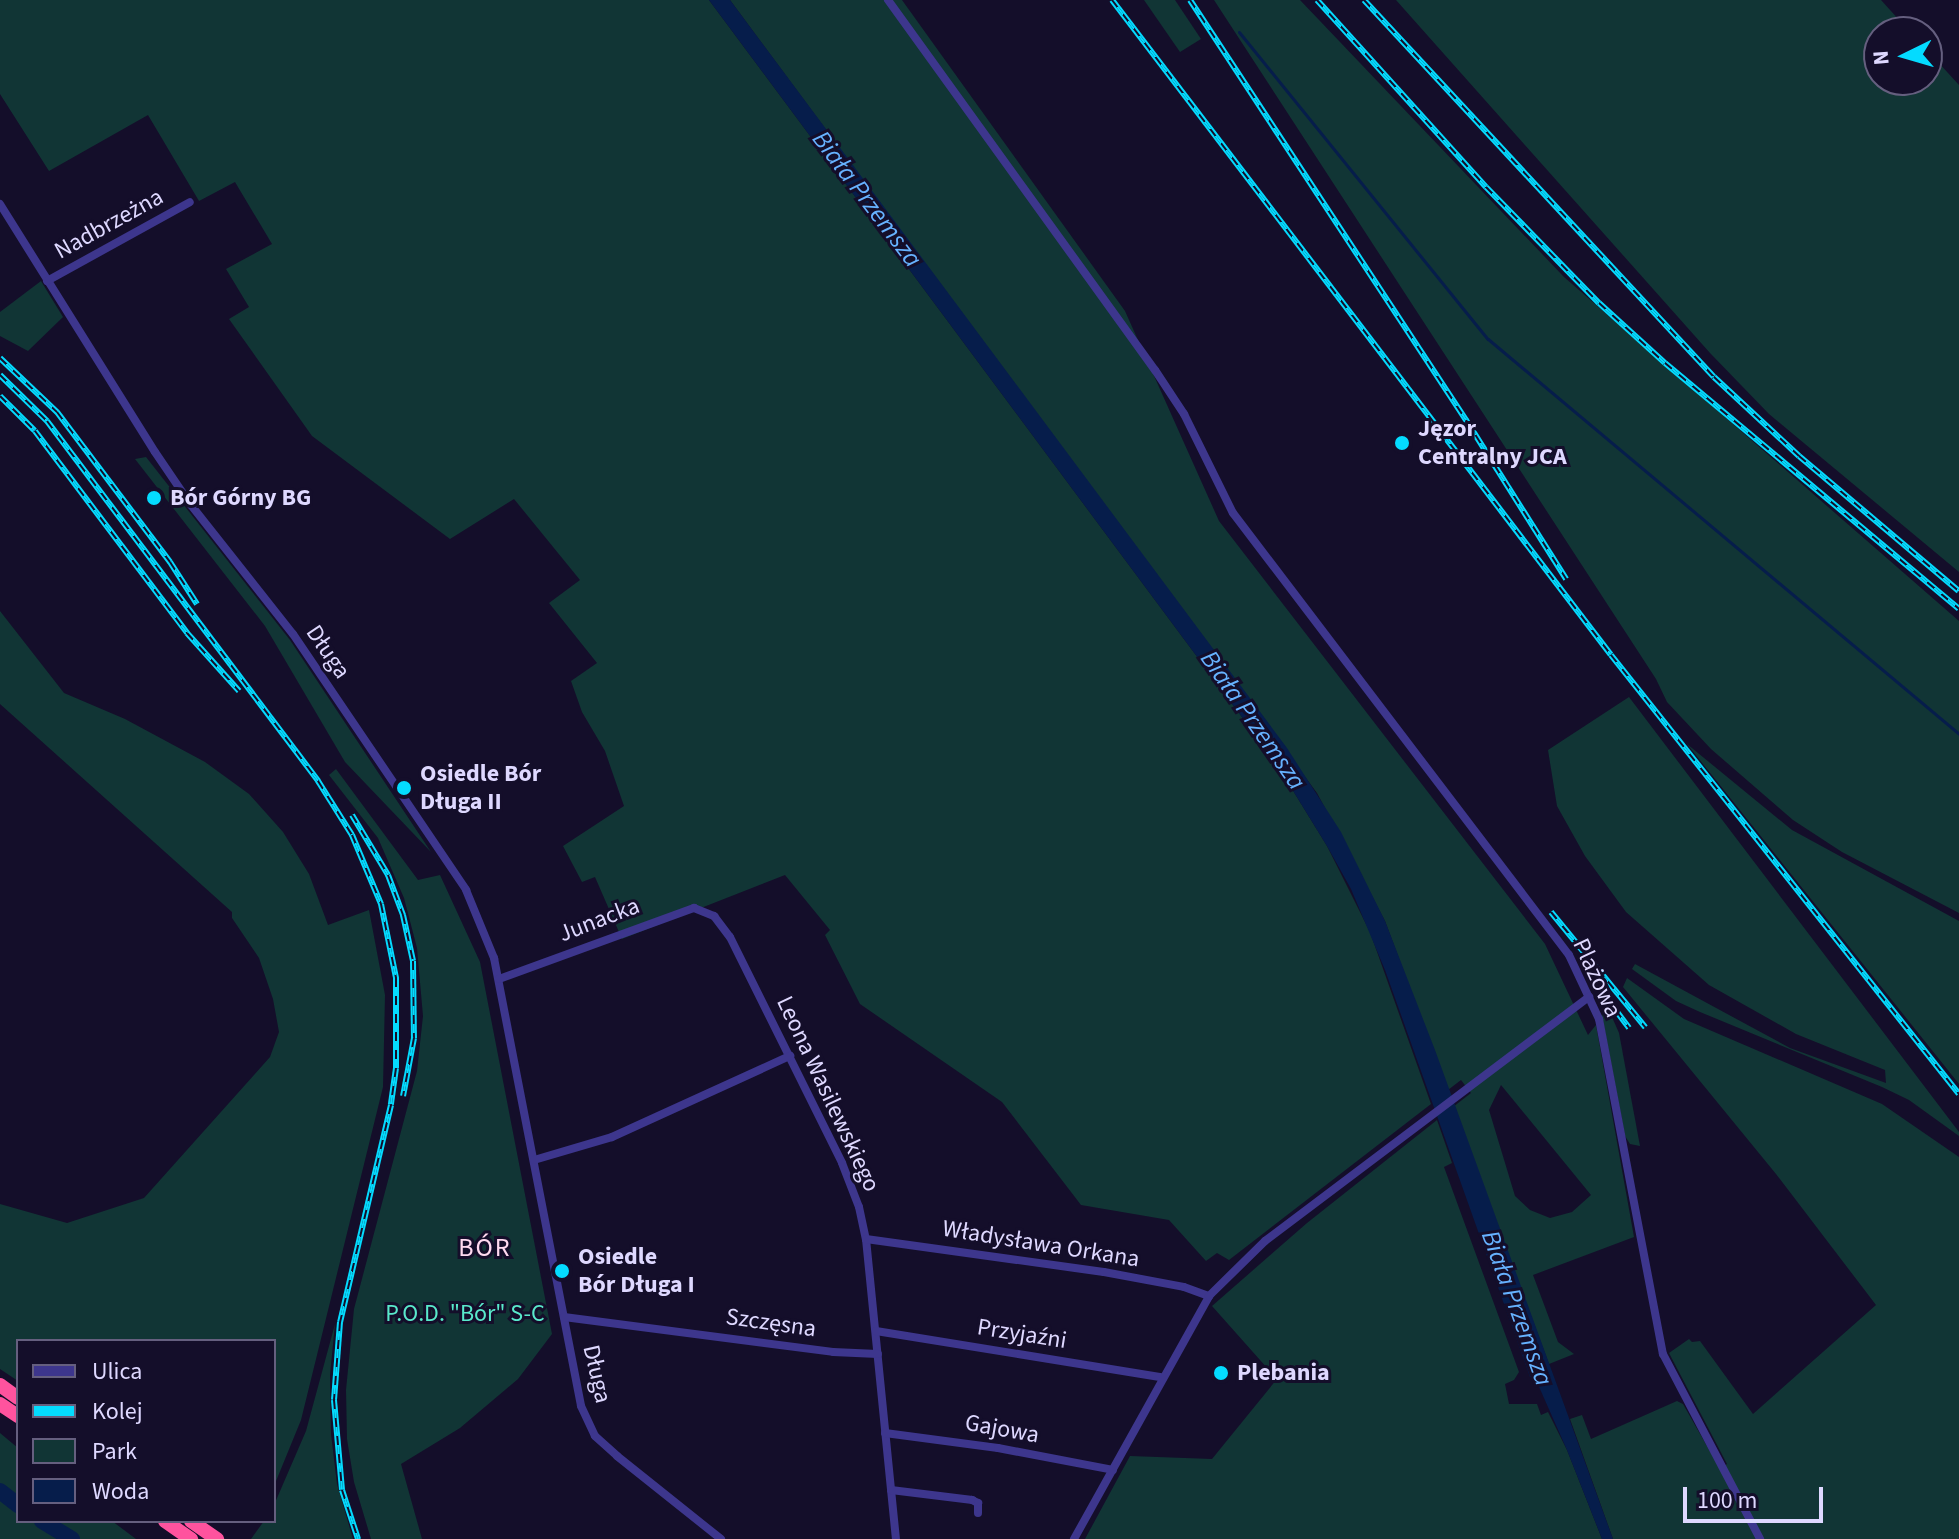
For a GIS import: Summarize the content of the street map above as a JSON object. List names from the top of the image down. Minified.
{"streets":{"street":["Nadbrzeżna","Długa","Junacka","Plażowa","Leona Wasilewskiego","Władysława Orkana","Szczęsna","Przyjaźni","Gajowa"]},"crossings":[["Nadbrzeżna","Długa"],["Długa","Junacka"],["Długa","Szczęsna"],["Junacka","Leona Wasilewskiego"],["Leona Wasilewskiego","Władysława Orkana"],["Leona Wasilewskiego","Szczęsna"],["Leona Wasilewskiego","Przyjaźni"],["Leona Wasilewskiego","Gajowa"]],"districts":["BÓR"],"water":["Biała Przemsza"],"parks":["P.O.D. \"Bór\" S-C"],"places":["Jęzor Centralny JCA","Bór Górny BG","Osiedle Bór Długa II","Osiedle Bór Długa I","Plebania"],"legend":["Ulica","Kolej","Park","Woda"],"scale_bar":"100 m","north":"left"}
